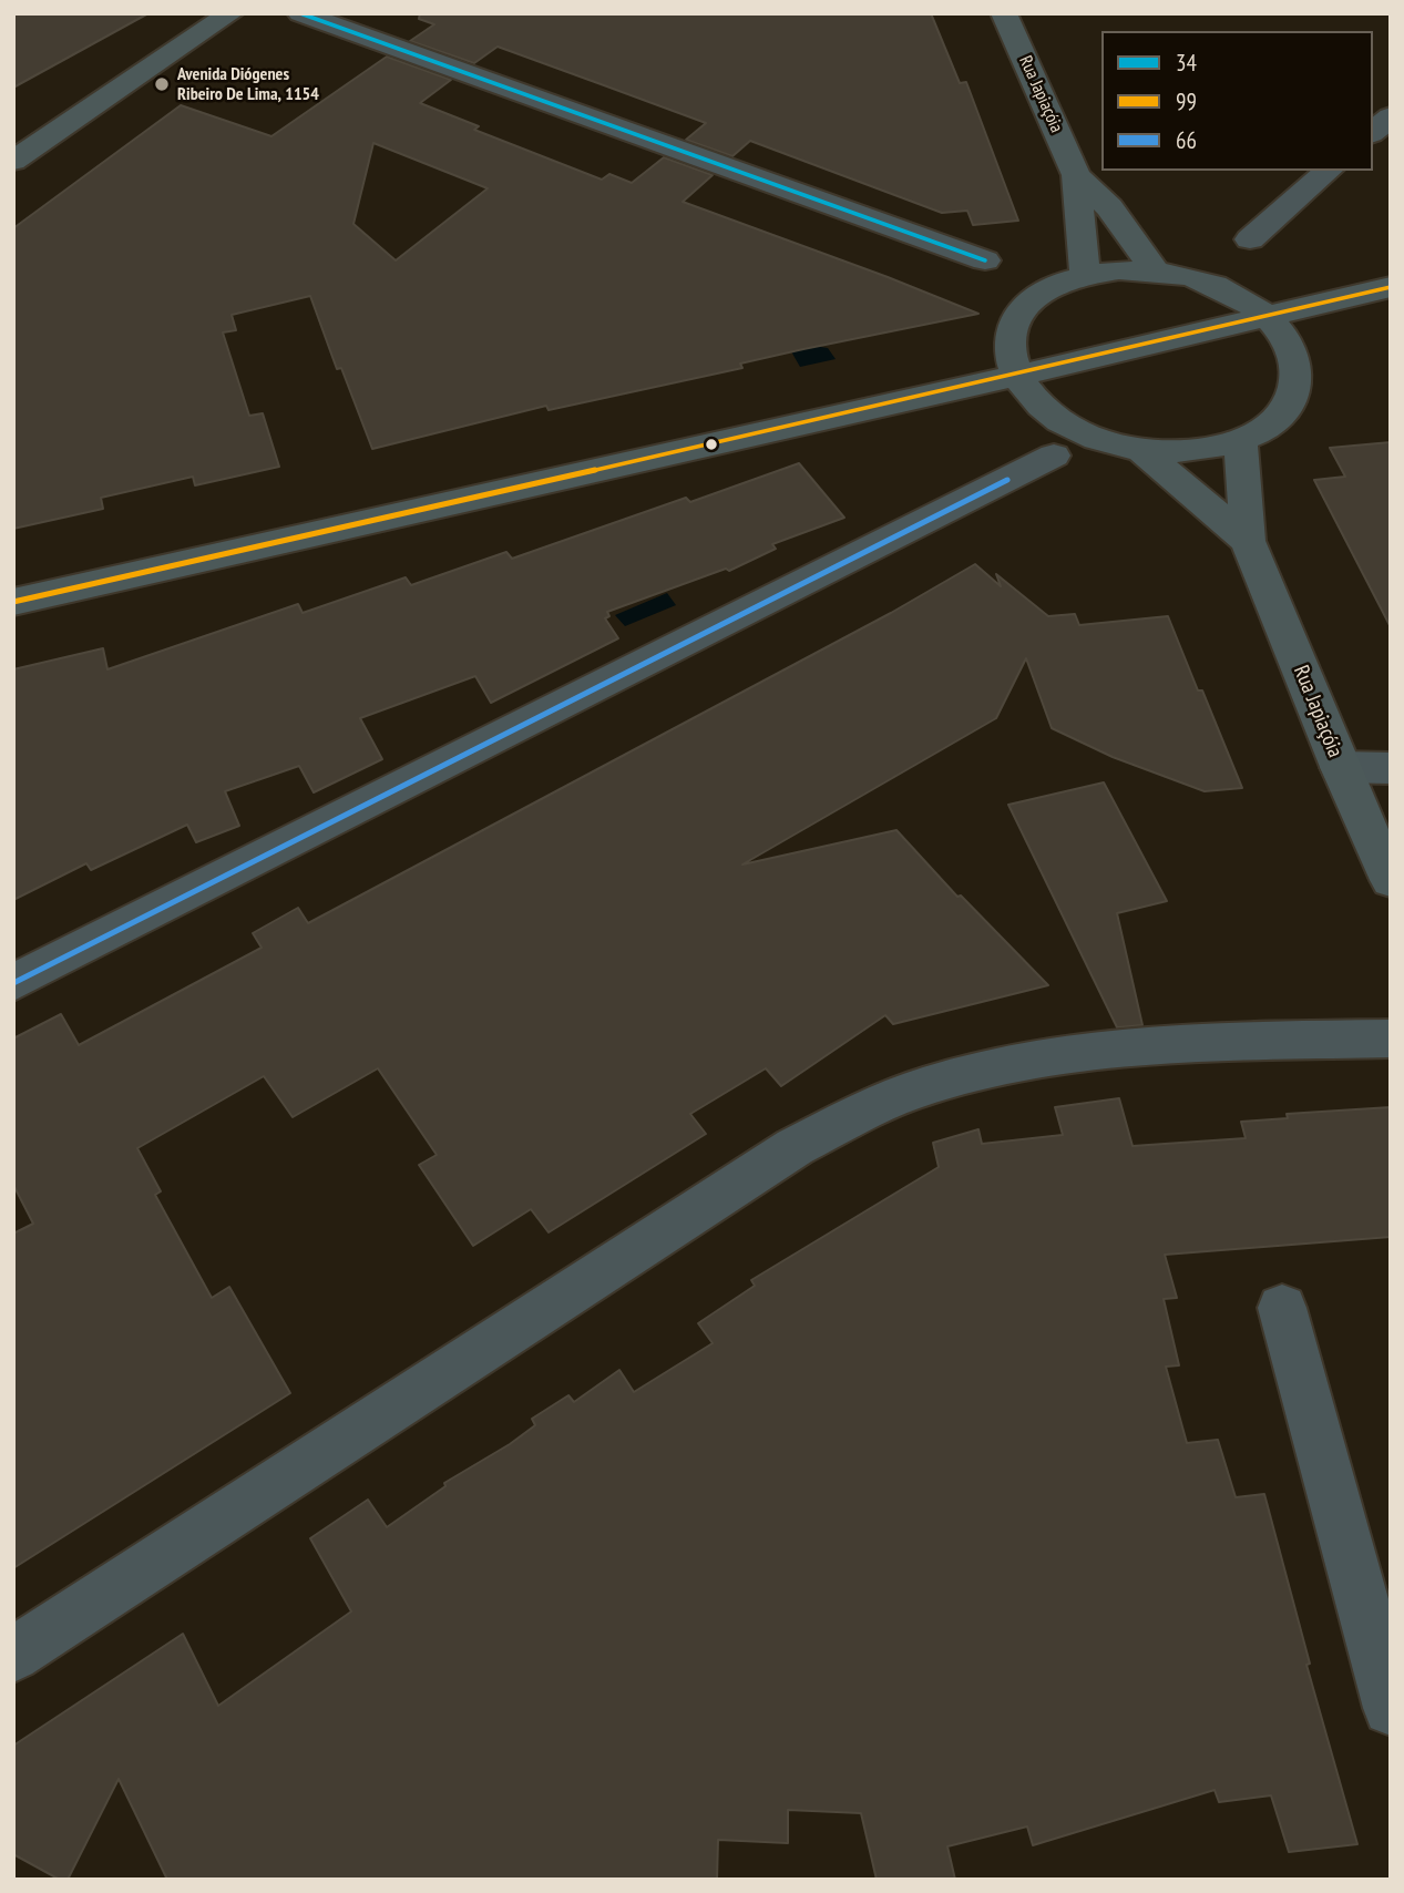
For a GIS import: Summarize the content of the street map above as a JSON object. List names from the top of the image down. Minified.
{"streets":{"street":["Rua Japiaçóia"]},"places":["Avenida Diógenes Ribeiro De Lima, 1154"],"lines":["transit line 34","transit line 99","transit line 66"],"legend":["34","99","66"]}
